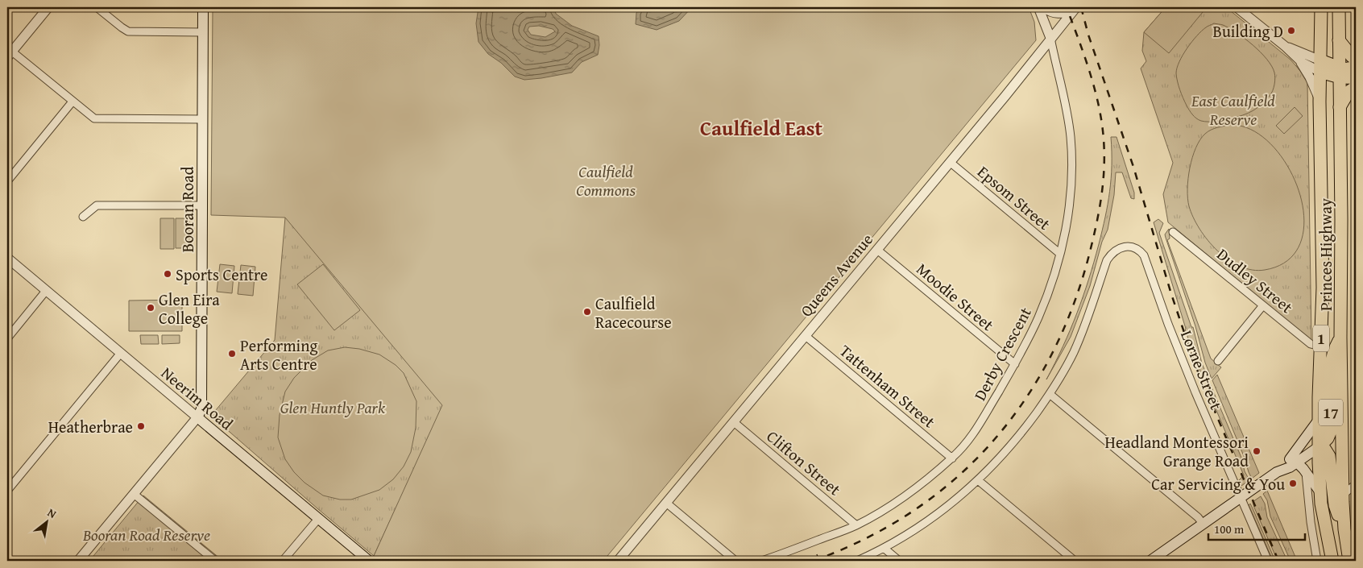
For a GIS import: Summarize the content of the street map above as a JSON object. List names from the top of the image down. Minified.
{"streets":{"main road":["Booran Road","Princes Highway","1","Neerim Road","17"],"street":["Epsom Street","Queens Avenue","Dudley Street","Moodie Street","Derby Crescent","Lorne Street","Tattenham Street","Clifton Street"]},"crossings":[["Epsom Street","Queens Avenue"],["Epsom Street","Derby Crescent"],["Booran Road","Neerim Road"],["Princes Highway","Dudley Street"],["Princes Highway","1"],["Princes Highway","17"],["Queens Avenue","Moodie Street"],["Queens Avenue","Derby Crescent"],["Queens Avenue","Tattenham Street"],["Queens Avenue","Clifton Street"],["Moodie Street","Derby Crescent"],["Derby Crescent","Tattenham Street"],["Derby Crescent","Clifton Street"],["Lorne Street","17"]],"districts":["Caulfield East"],"parks":["East Caulfield Reserve","Caulfield Commons","Glen Huntly Park","Booran Road Reserve"],"places":["Building D","Sports Centre","Glen Eira College","Caulfield Racecourse","Performing Arts Centre","Heatherbrae","Headland Montessori Grange Road","Car Servicing & You"],"scale_bar":"100 m","north":"top right"}
